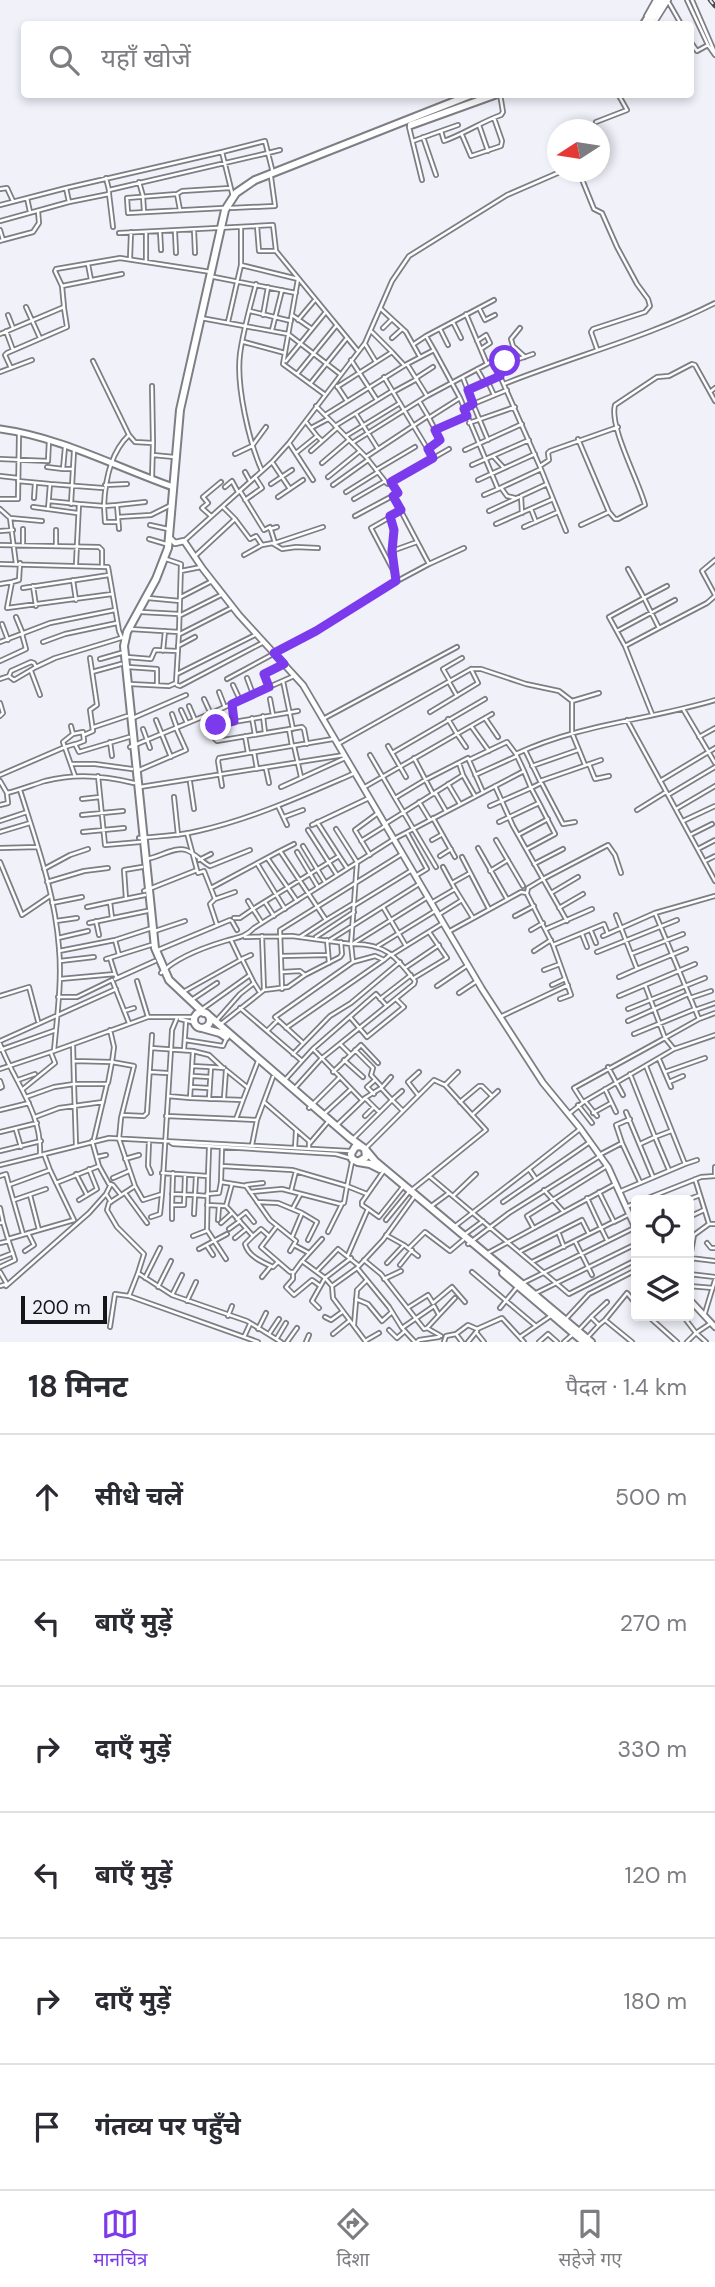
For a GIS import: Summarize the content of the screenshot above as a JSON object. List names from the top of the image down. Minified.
{"scale_bar":"200 m","north":"left","page":{"search":"यहाँ खोजें","scale":"200 m","heading":["18 मिनट","पैदल · 1.4 km"],"list":[["सीधे चलें","500 m"],["बाएँ मुड़ें","270 m"],["दाएँ मुड़ें","330 m"],["बाएँ मुड़ें","120 m"],["दाएँ मुड़ें","180 m"],"गंतव्य पर पहुँचे"],"nav":["मानचित्र","दिशा","सहेजे गए"]}}
